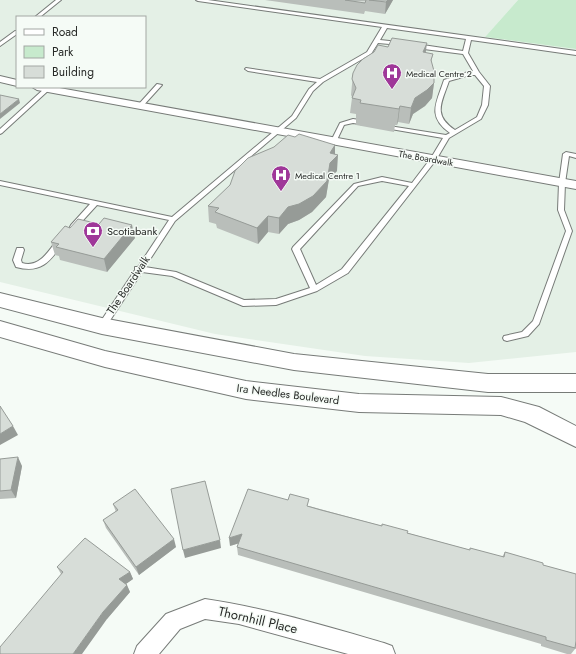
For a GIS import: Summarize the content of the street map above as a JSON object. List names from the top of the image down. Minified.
{"streets":{"main road":["Ira Needles Boulevard"],"street":["The Boardwalk","Thornhill Place"]},"places":{"hospital":["Medical Centre 2","Medical Centre 1"],"bank":["Scotiabank"]},"legend":["Road","Park","Building"]}
